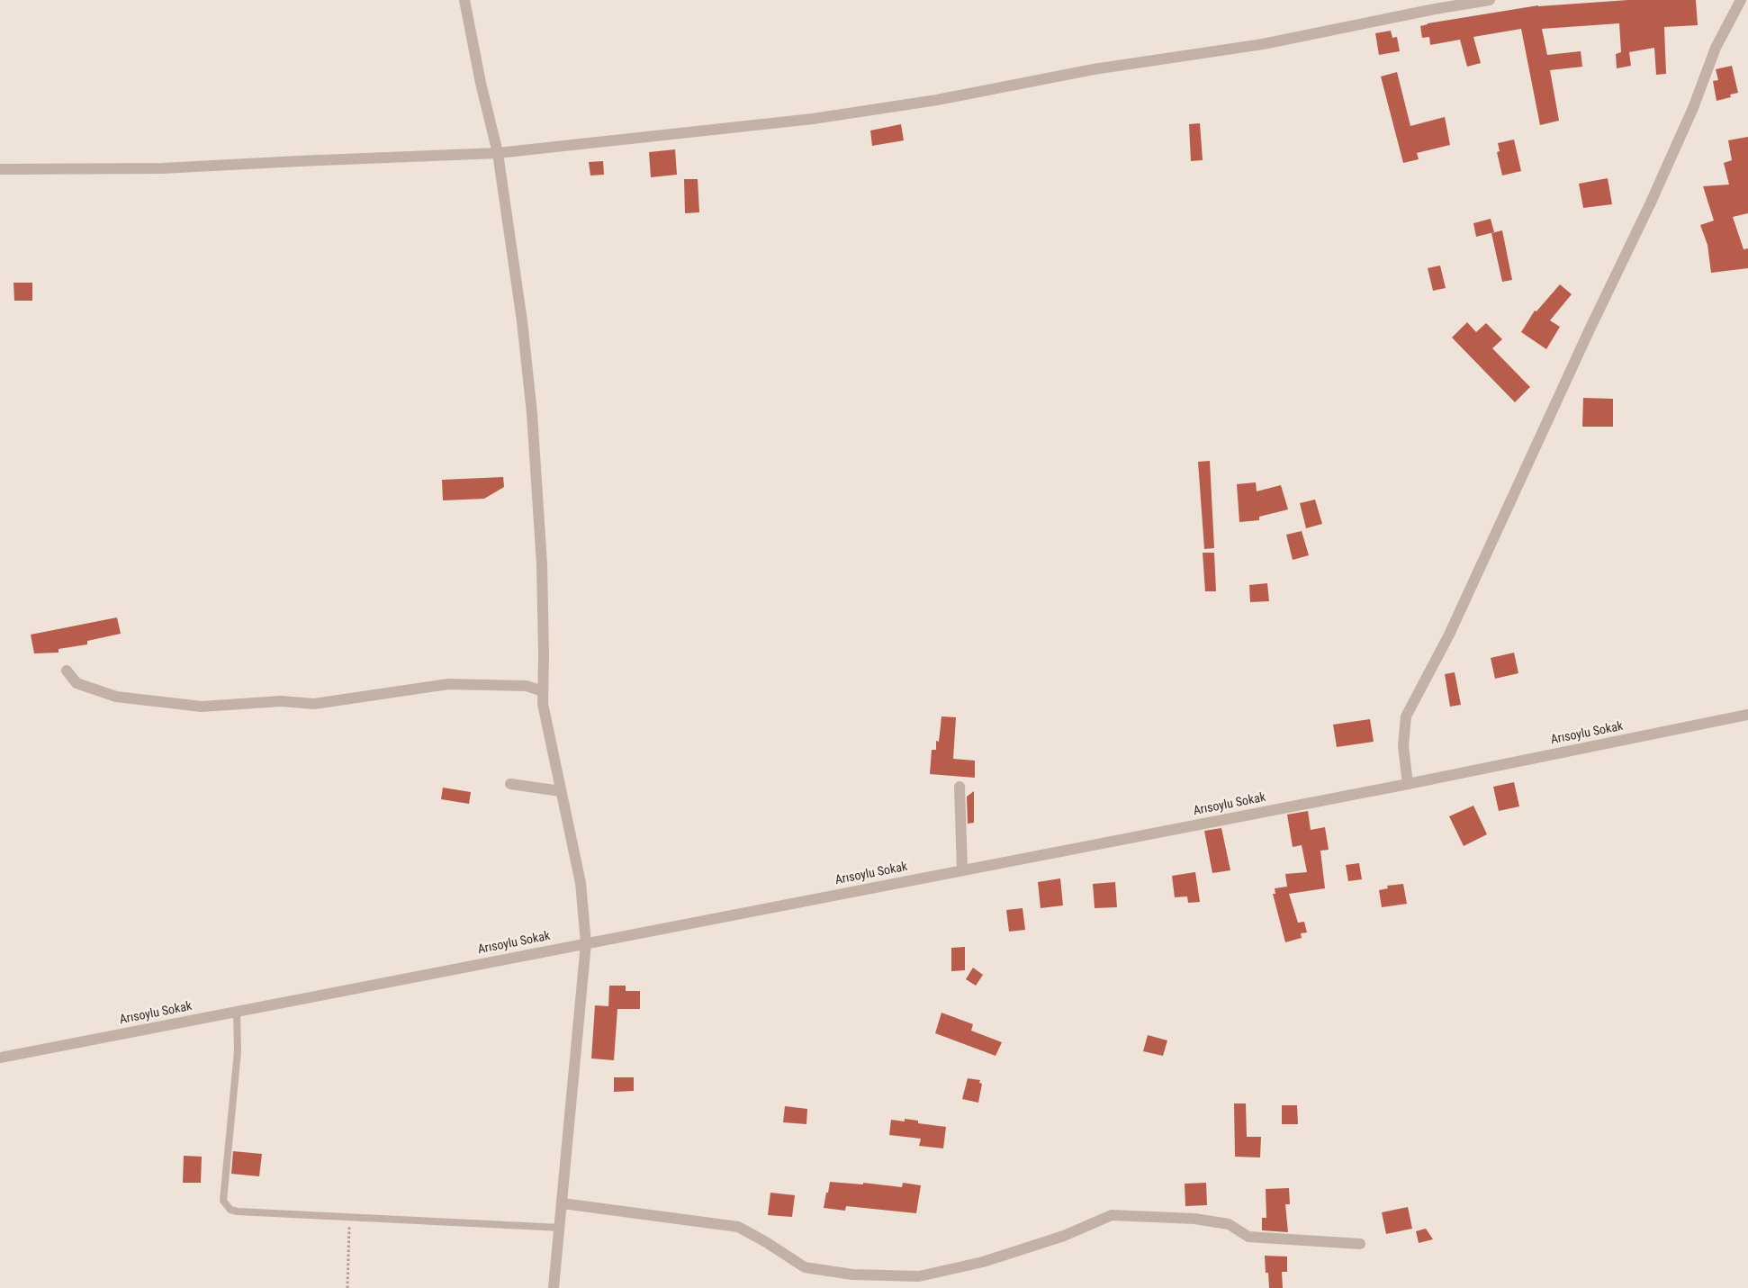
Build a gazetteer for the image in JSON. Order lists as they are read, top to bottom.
{
  "streets": {
    "street": ["Arısoylu Sokak"]
  }
}
